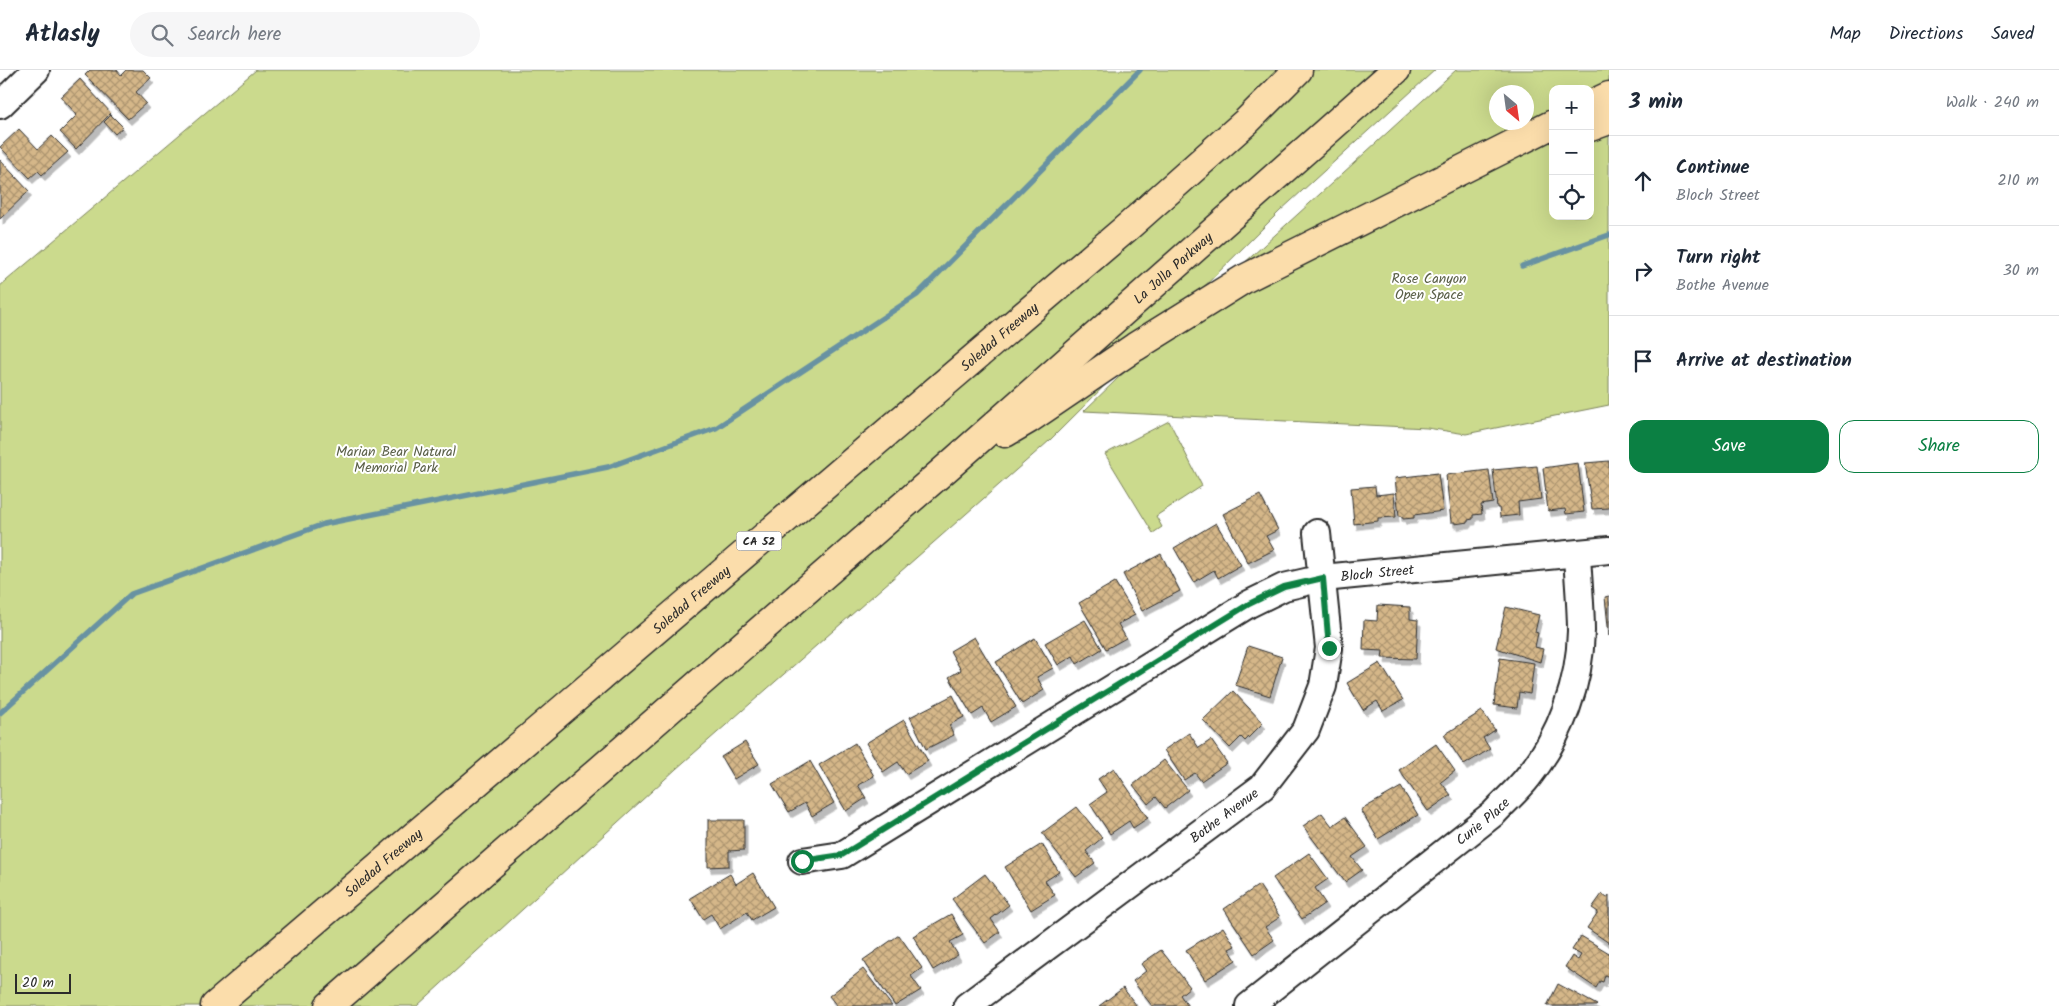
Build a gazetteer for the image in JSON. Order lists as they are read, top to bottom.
{
  "streets": {
    "highway": ["La Jolla Parkway", "Soledad Freeway", "CA 52"],
    "street": ["Bloch Street", "Bothe Avenue", "Curie Place"]
  },
  "crossings": [
    ["Bloch Street", "Bothe Avenue"],
    ["Bloch Street", "Curie Place"]
  ],
  "parks": ["Rose Canyon Open Space", "Marian Bear Natural Memorial Park"],
  "scale_bar": "20 m",
  "north": "bottom right",
  "page": {
    "header": "Atlasly",
    "search": "Search here",
    "nav": ["Map", "Directions", "Saved"],
    "heading": ["3 min", "Walk · 240 m"],
    "map_buttons": ["+", "−"],
    "list": [
      ["Continue", "Bloch Street", "210 m"],
      ["Turn right", "Bothe Avenue", "30 m"],
      "Arrive at destination"
    ],
    "buttons": ["Save", "Share"],
    "scale": "20 m"
  }
}
